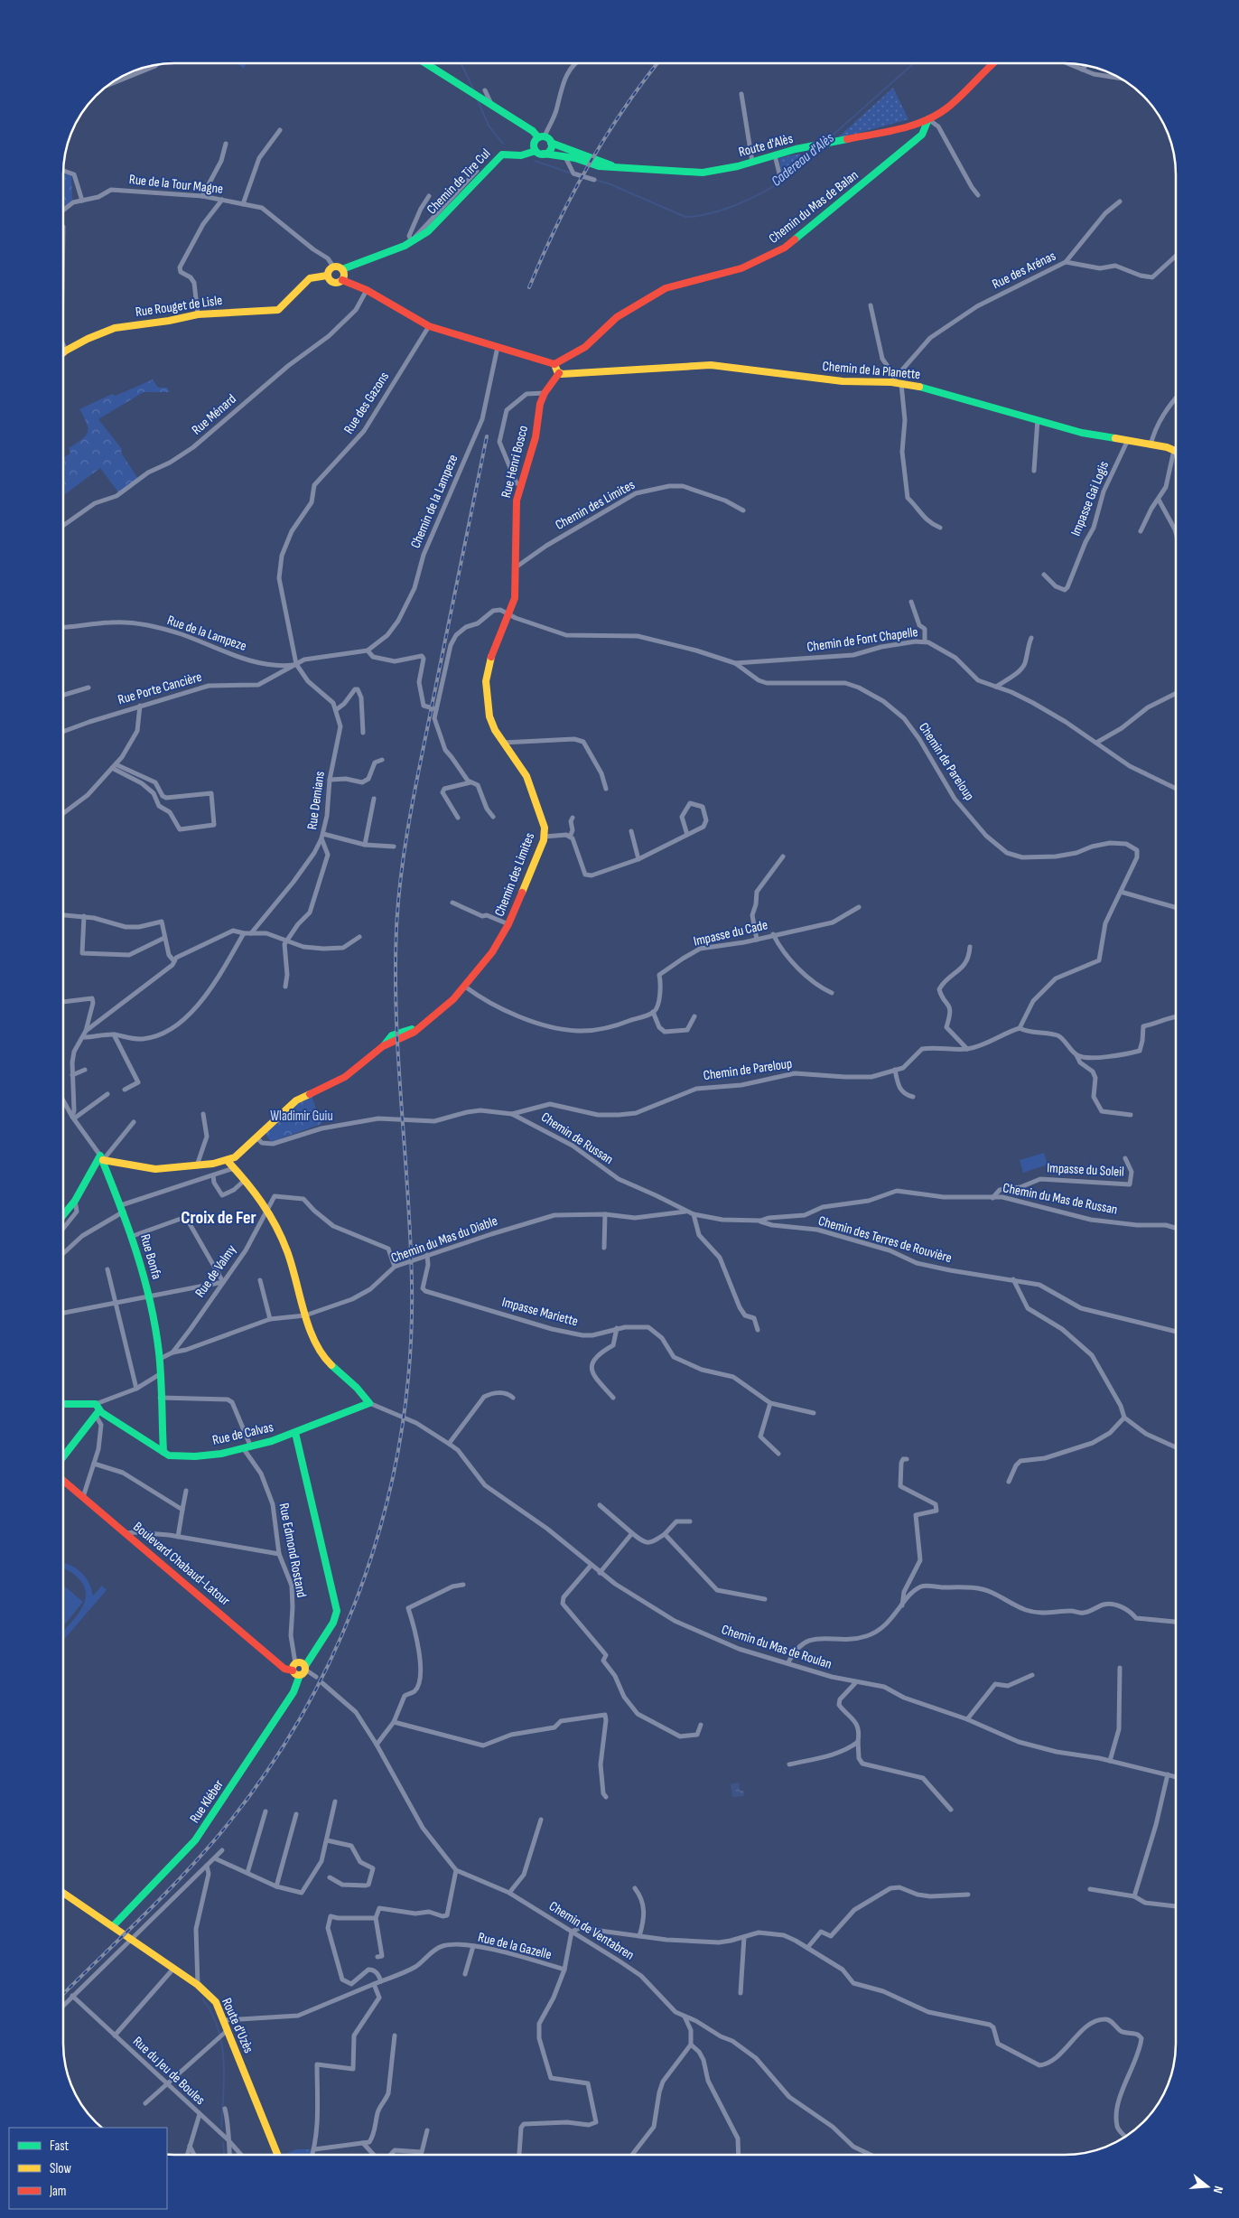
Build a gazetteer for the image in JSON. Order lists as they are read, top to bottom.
{
  "streets": {
    "street": [
      "Route d'Alès",
      "Chemin de Tire Cul",
      "Rue de la Tour Magne",
      "Chemin du Mas de Balan",
      "Rue des Arénas",
      "Rue Rouget de Lisle",
      "Chemin de la Planette",
      "Rue des Gazons",
      "Rue Ménard",
      "Rue Henri Bosco",
      "Impasse Gai Logis",
      "Chemin de la Lampeze",
      "Chemin des Limites",
      "Rue de la Lampeze",
      "Chemin de Font Chapelle",
      "Rue Porte Cancière",
      "Chemin de Pareloup",
      "Rue Demians",
      "Impasse du Cade",
      "Chemin de Russan",
      "Impasse du Soleil",
      "Chemin du Mas de Russan",
      "Chemin du Mas du Diable",
      "Chemin des Terres de Rouvière",
      "Rue Bonfa",
      "Rue de Valmy",
      "Impasse Mariette",
      "Rue de Calvas",
      "Rue Edmond Rostand",
      "Boulevard Chabaud-Latour",
      "Chemin du Mas de Roulan",
      "Rue Kléber",
      "Chemin de Ventabren",
      "Rue de la Gazelle",
      "Route d'Uzès",
      "Rue du Jeu de Boules"
    ]
  },
  "crossings": [
    ["Route d'Alès", "Chemin de Tire Cul"],
    ["Route d'Alès", "Chemin du Mas de Balan"],
    ["Chemin de Tire Cul", "Rue de la Tour Magne"],
    ["Chemin de Tire Cul", "Rue Rouget de Lisle"],
    ["Rue de la Tour Magne", "Rue Rouget de Lisle"],
    ["Rue des Arénas", "Chemin de la Planette"],
    ["Chemin de la Planette", "Rue Henri Bosco"],
    ["Chemin de la Planette", "Impasse Gai Logis"],
    ["Rue des Gazons", "Rue de la Lampeze"],
    ["Rue des Gazons", "Rue Porte Cancière"],
    ["Rue Henri Bosco", "Chemin des Limites"],
    ["Rue Henri Bosco", "Chemin de Font Chapelle"],
    ["Chemin des Limites", "Chemin de Font Chapelle"],
    ["Chemin des Limites", "Chemin de Russan"],
    ["Rue de la Lampeze", "Rue Porte Cancière"],
    ["Chemin de Font Chapelle", "Chemin de Pareloup"],
    ["Chemin de Pareloup", "Chemin de Russan"],
    ["Chemin de Russan", "Chemin du Mas de Russan"],
    ["Chemin de Russan", "Chemin du Mas du Diable"],
    ["Impasse du Soleil", "Chemin du Mas de Russan"],
    ["Chemin du Mas de Russan", "Chemin des Terres de Rouvière"],
    ["Chemin du Mas du Diable", "Rue de Valmy"],
    ["Chemin du Mas du Diable", "Impasse Mariette"],
    ["Rue Bonfa", "Rue de Valmy"],
    ["Rue Bonfa", "Rue de Calvas"],
    ["Rue de Calvas", "Rue Edmond Rostand"],
    ["Rue de Calvas", "Chemin du Mas de Roulan"],
    ["Rue de Calvas", "Rue Kléber"],
    ["Rue Kléber", "Route d'Uzès"],
    ["Rue de la Gazelle", "Route d'Uzès"]
  ],
  "districts": ["Croix de Fer"],
  "water": ["Cadereau d'Alès"],
  "parks": ["Wladimir Guiu"],
  "legend": ["Fast", "Slow", "Jam"],
  "north": "right"
}
